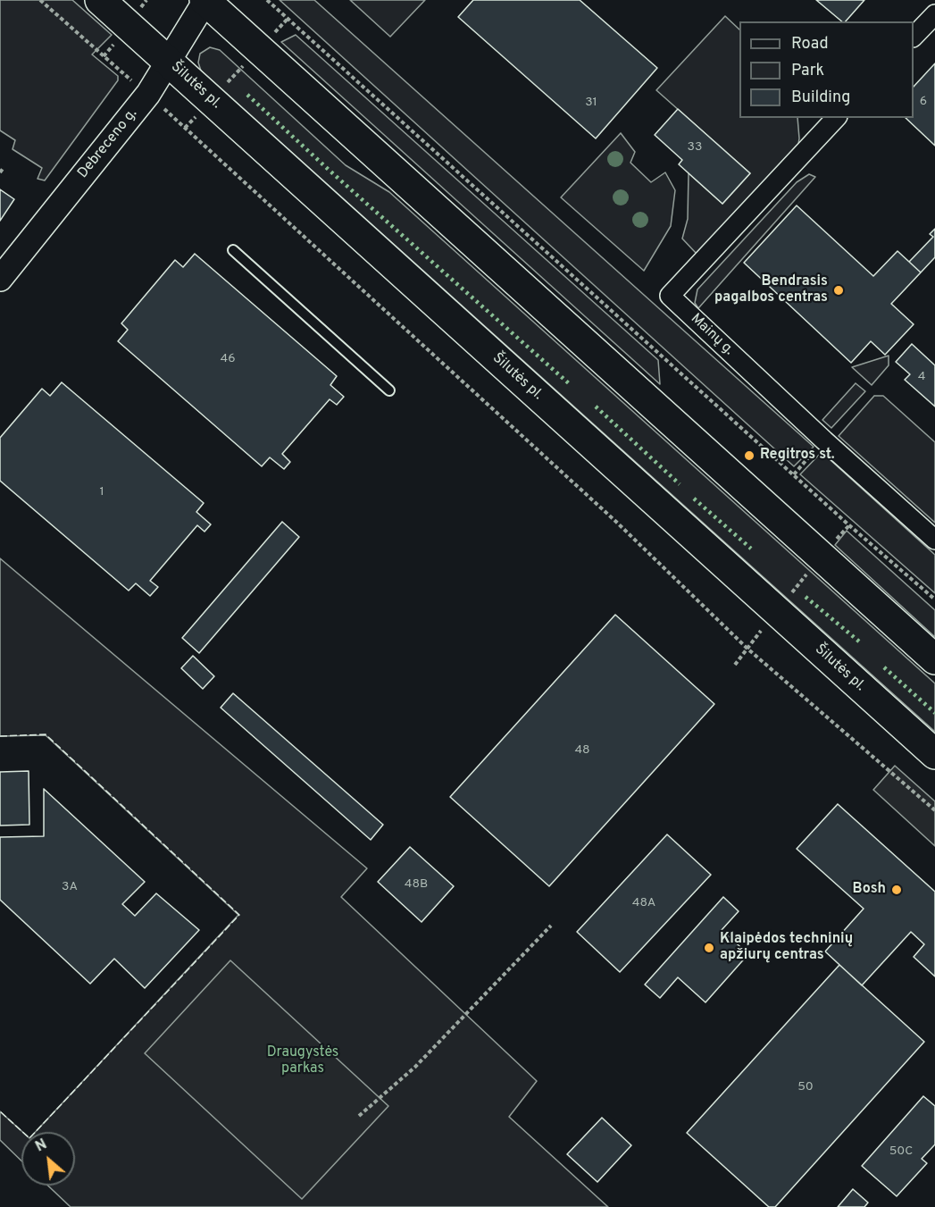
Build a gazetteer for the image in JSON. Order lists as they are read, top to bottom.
{
  "streets": {
    "main road": ["Šilutės pl."],
    "street": ["Debreceno g.", "Mainų g."]
  },
  "crossings": [
    ["Šilutės pl.", "Debreceno g."]
  ],
  "parks": ["Draugystės parkas"],
  "places": [
    "Bendrasis pagalbos centras",
    "Regitros st.",
    "Bosh",
    "Klaipėdos techninių apžiurų centras"
  ],
  "house_numbers": [
    "6",
    "31",
    "33",
    "46",
    "4",
    "1",
    "48",
    "48B",
    "3A",
    "48A",
    "50",
    "50C"
  ],
  "legend": ["Road", "Park", "Building"],
  "north": "top left"
}
